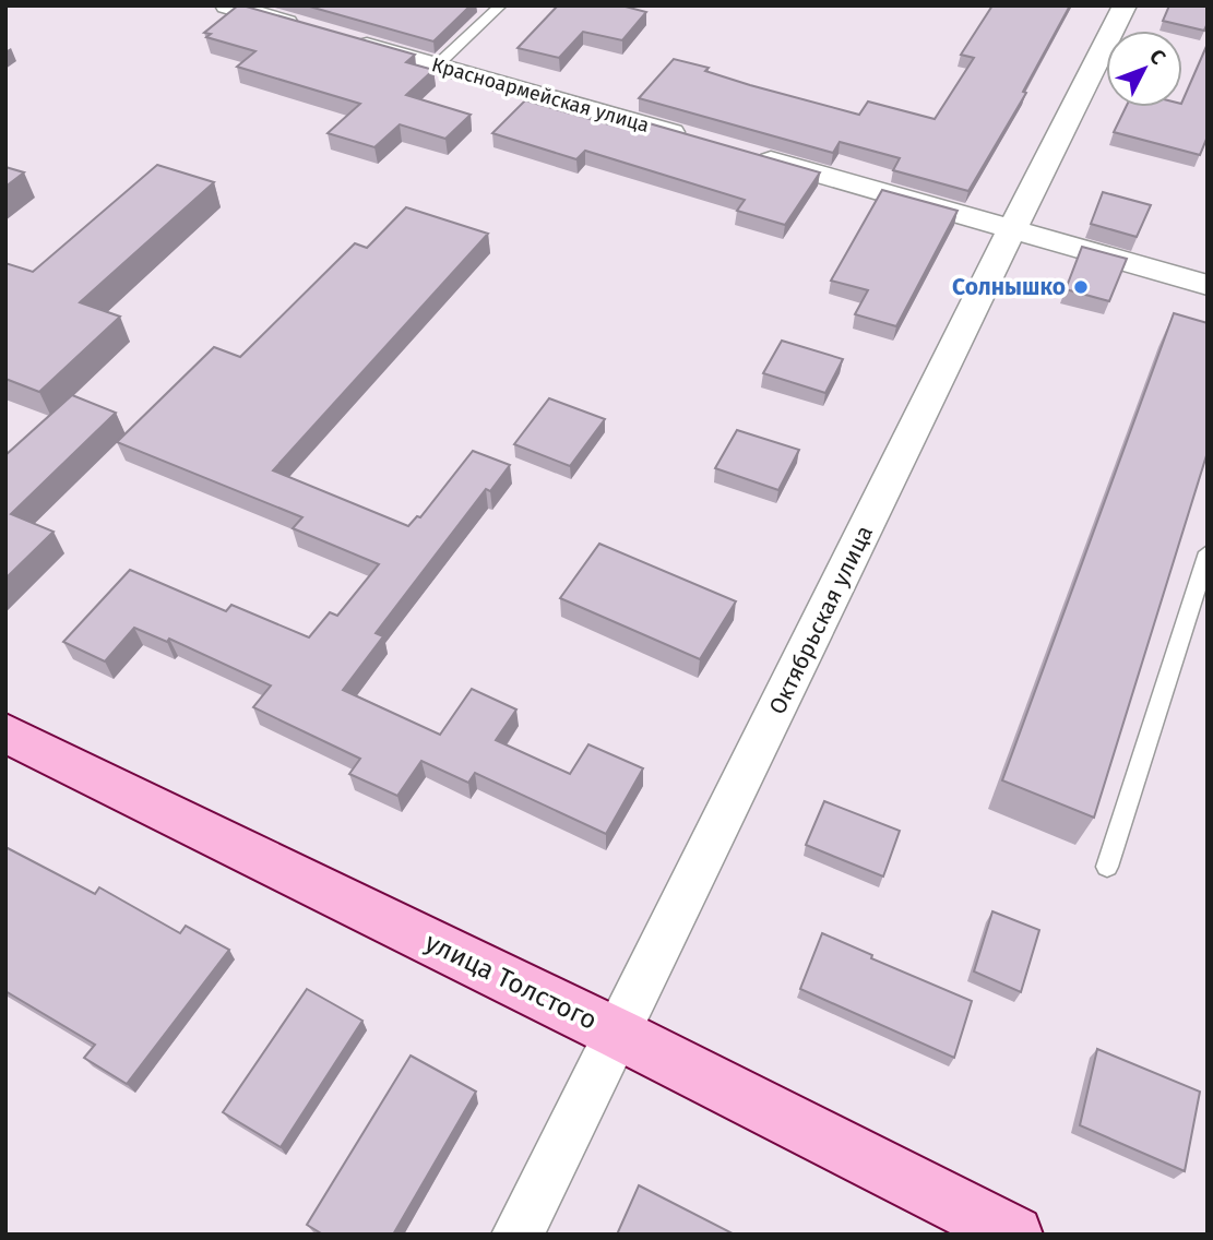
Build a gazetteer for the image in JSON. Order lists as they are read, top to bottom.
{
  "streets": {
    "street": ["Красноармейская улица", "Октябрьская улица", "улица Толстого"]
  },
  "crossings": [
    ["Октябрьская улица", "улица Толстого"]
  ],
  "places": ["Солнышко"],
  "north": "top right"
}
